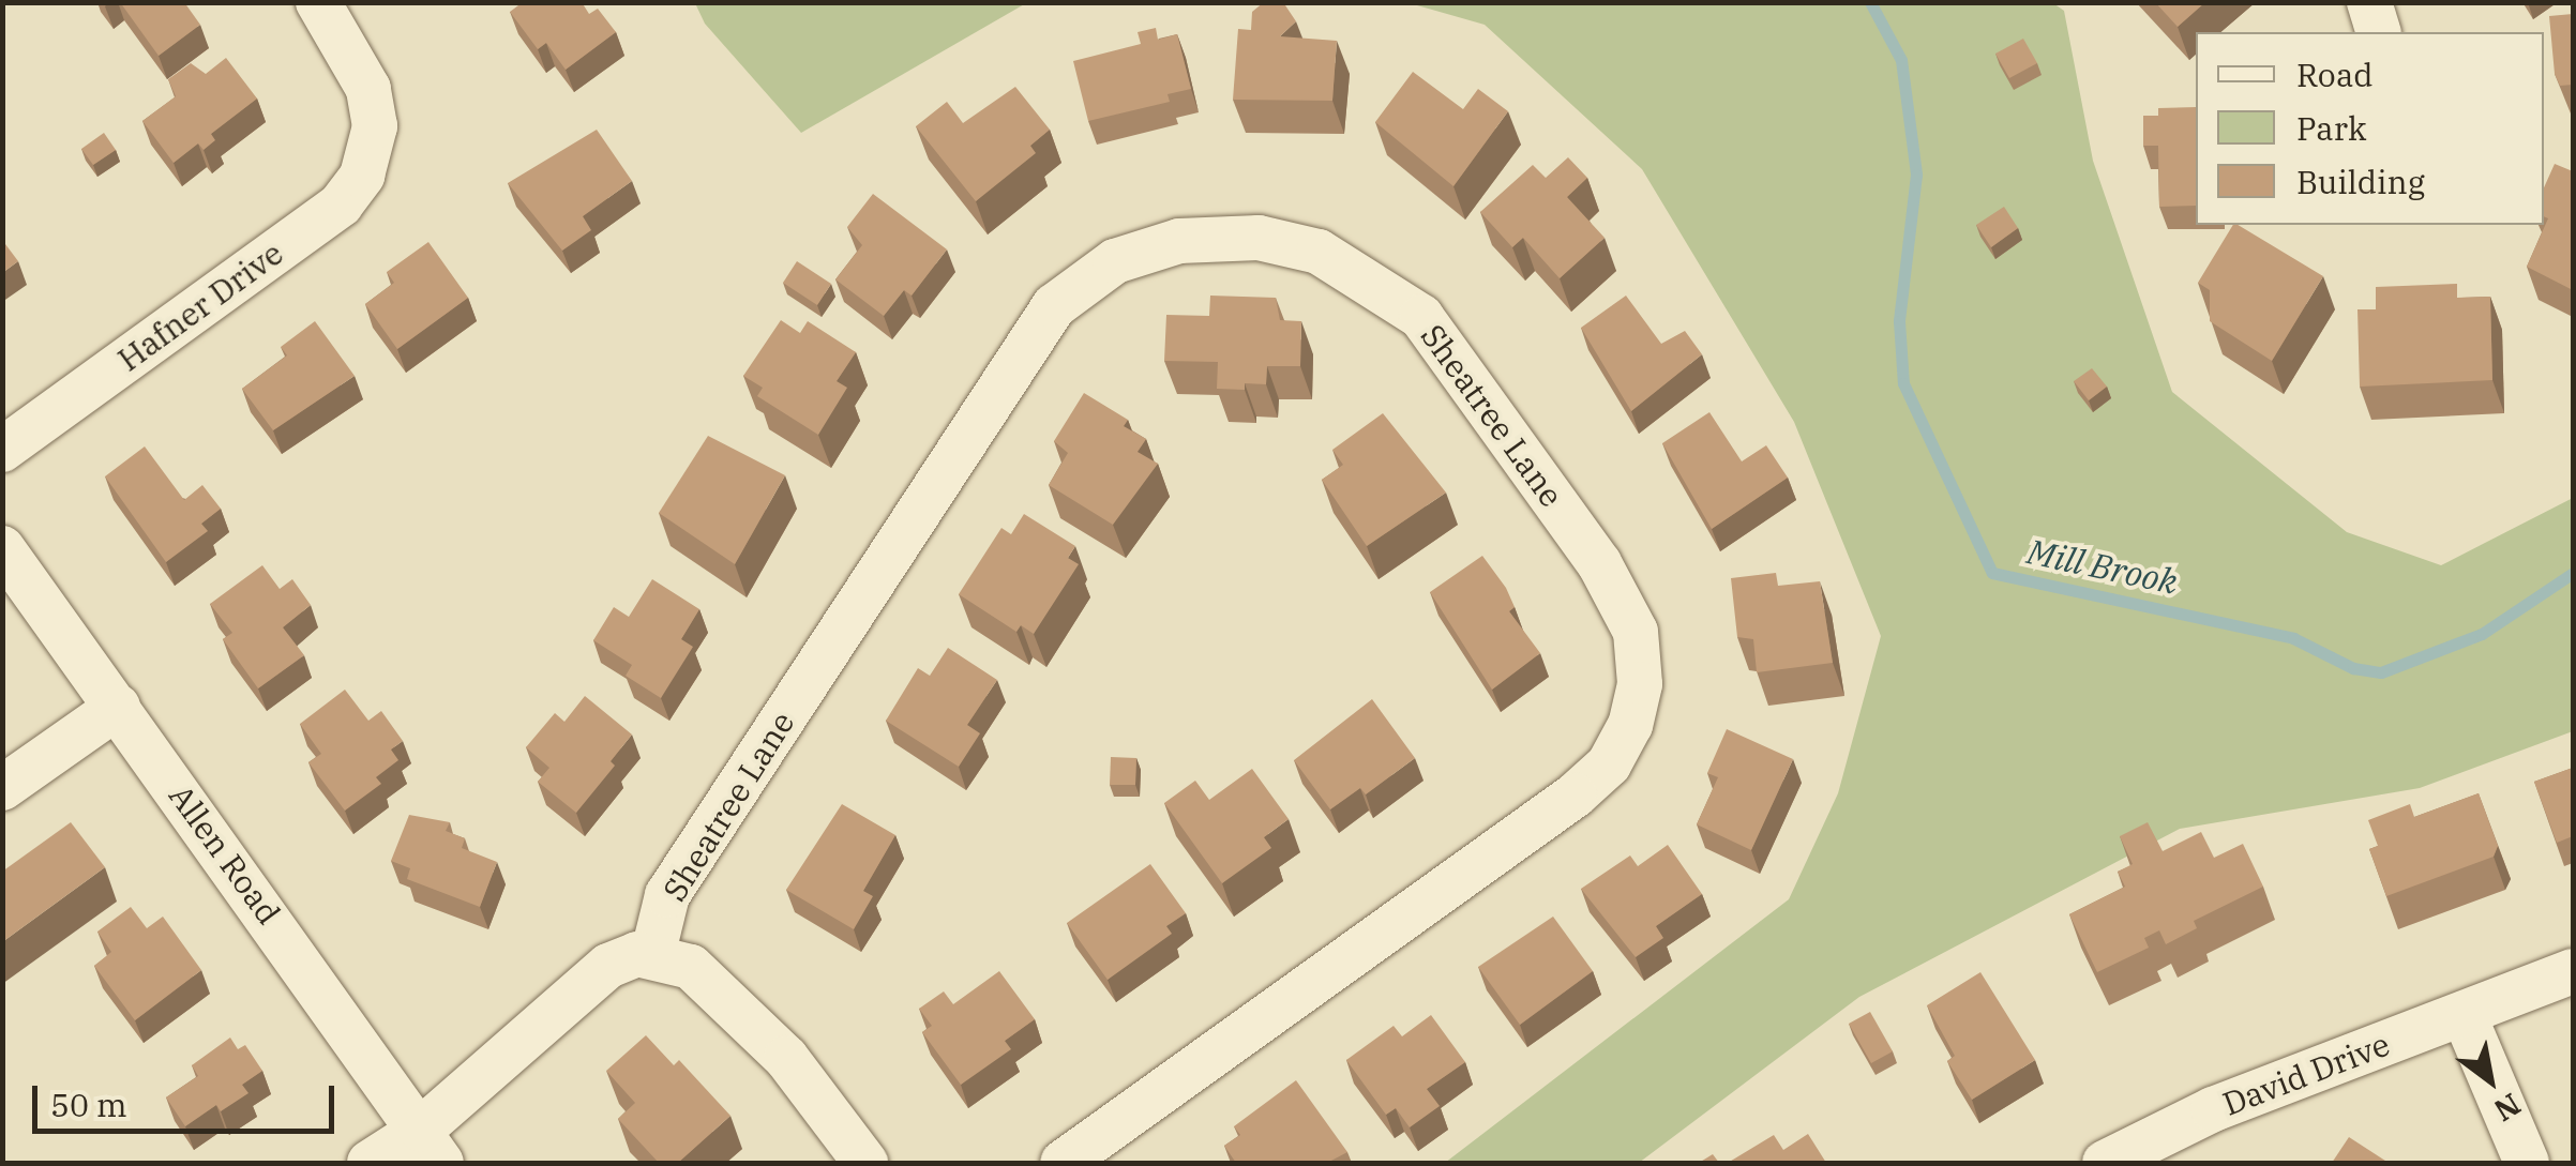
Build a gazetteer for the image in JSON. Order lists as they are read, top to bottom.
{
  "streets": {
    "street": [
      "Hafner Drive",
      "Sheatree Lane",
      "Allen Road",
      "David Drive"
    ]
  },
  "water": ["Mill Brook"],
  "legend": ["Road", "Park", "Building"],
  "scale_bar": "50 m",
  "north": "bottom right"
}
